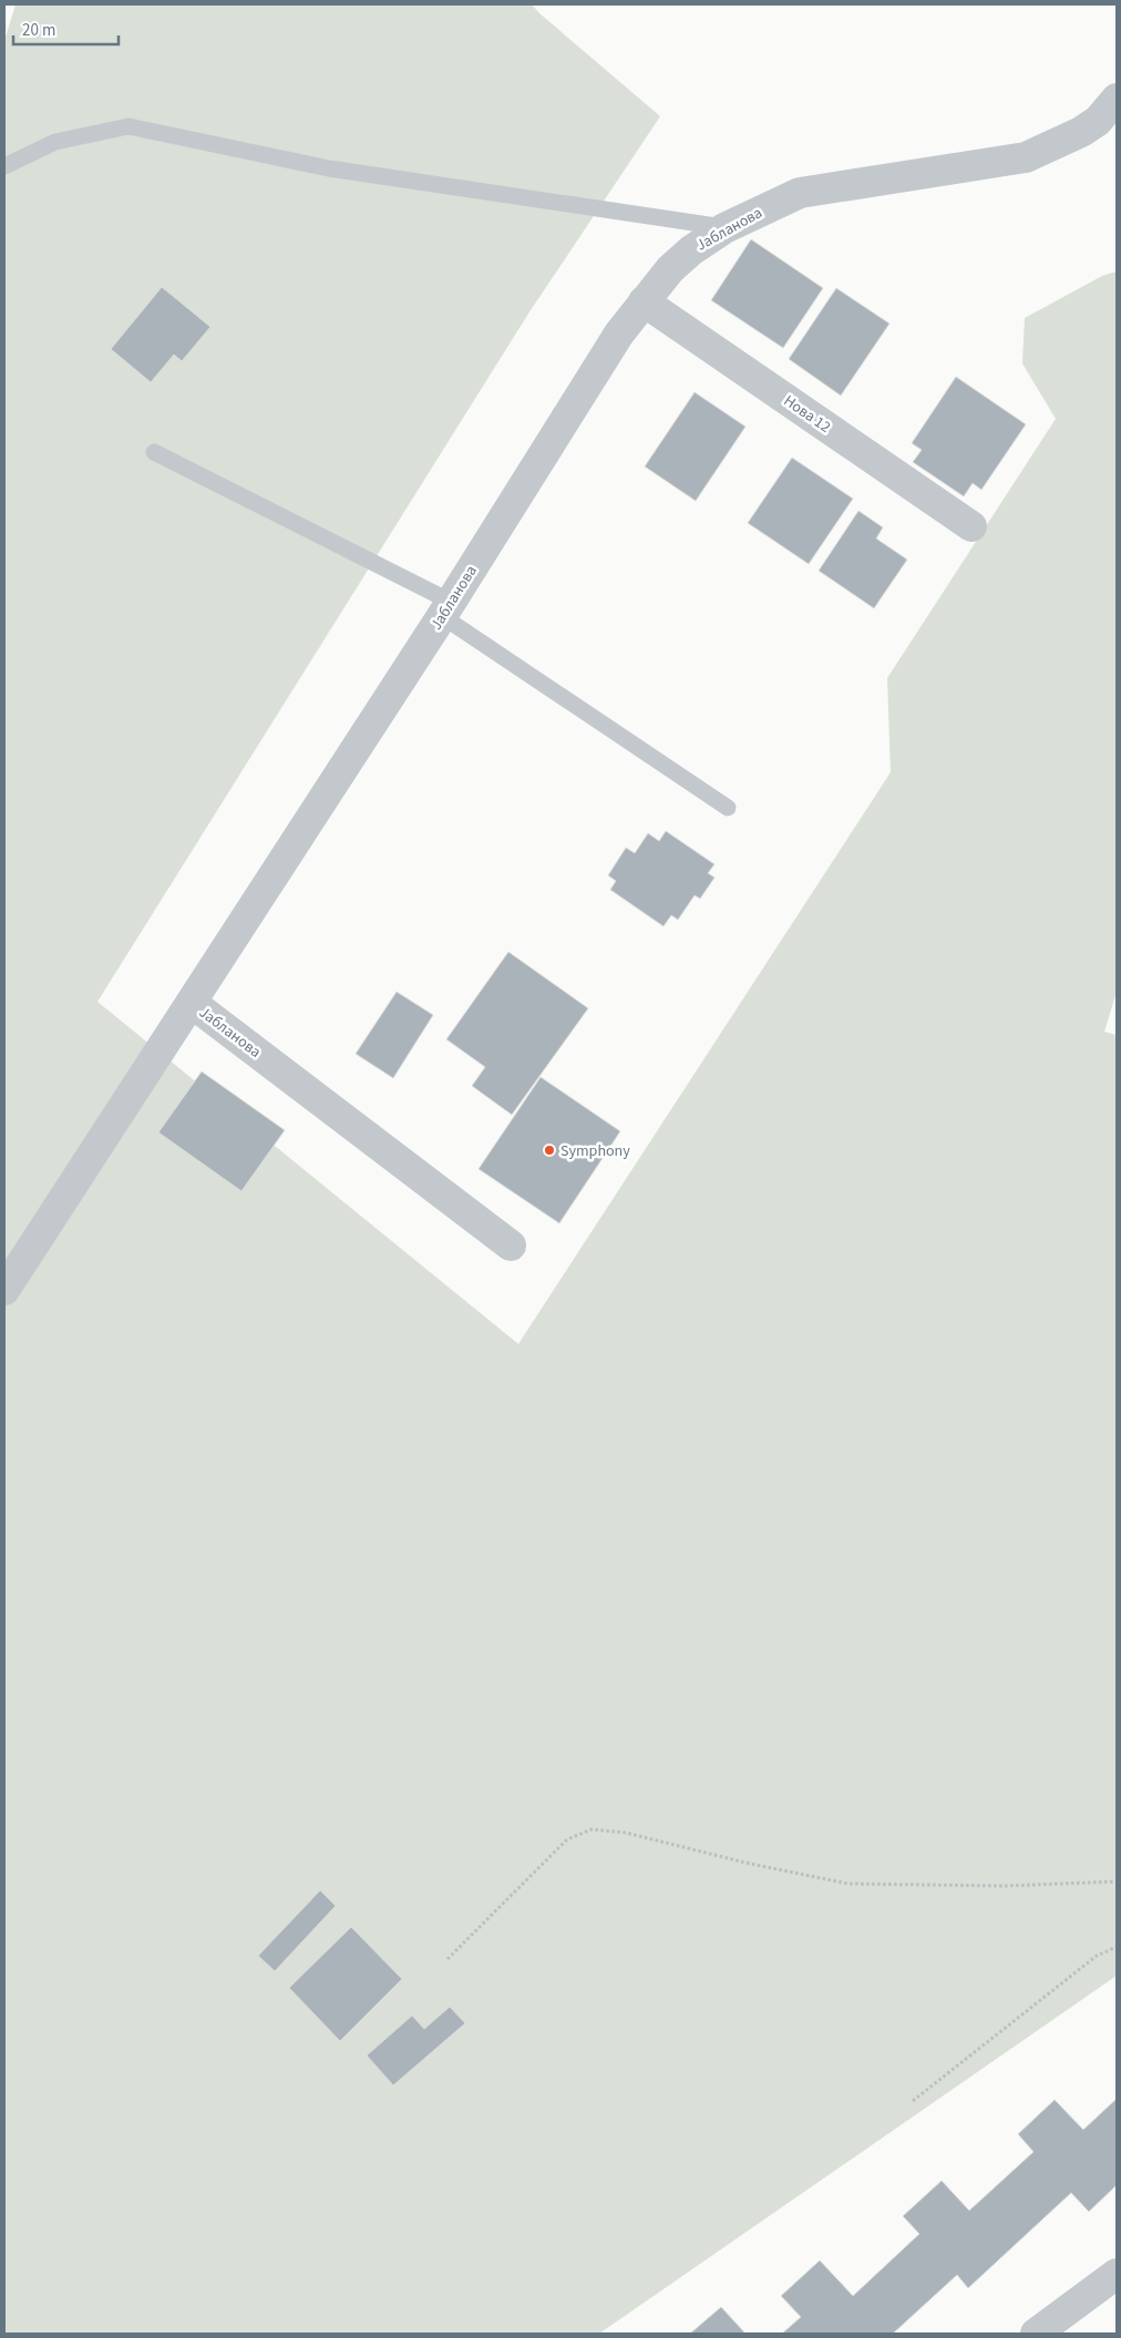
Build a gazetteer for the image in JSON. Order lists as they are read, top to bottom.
{
  "streets": {
    "street": ["Јабланова", "Нова 12"]
  },
  "crossings": [
    ["Јабланова", "Нова 12"]
  ],
  "places": ["Symphony"],
  "scale_bar": "20 m"
}
